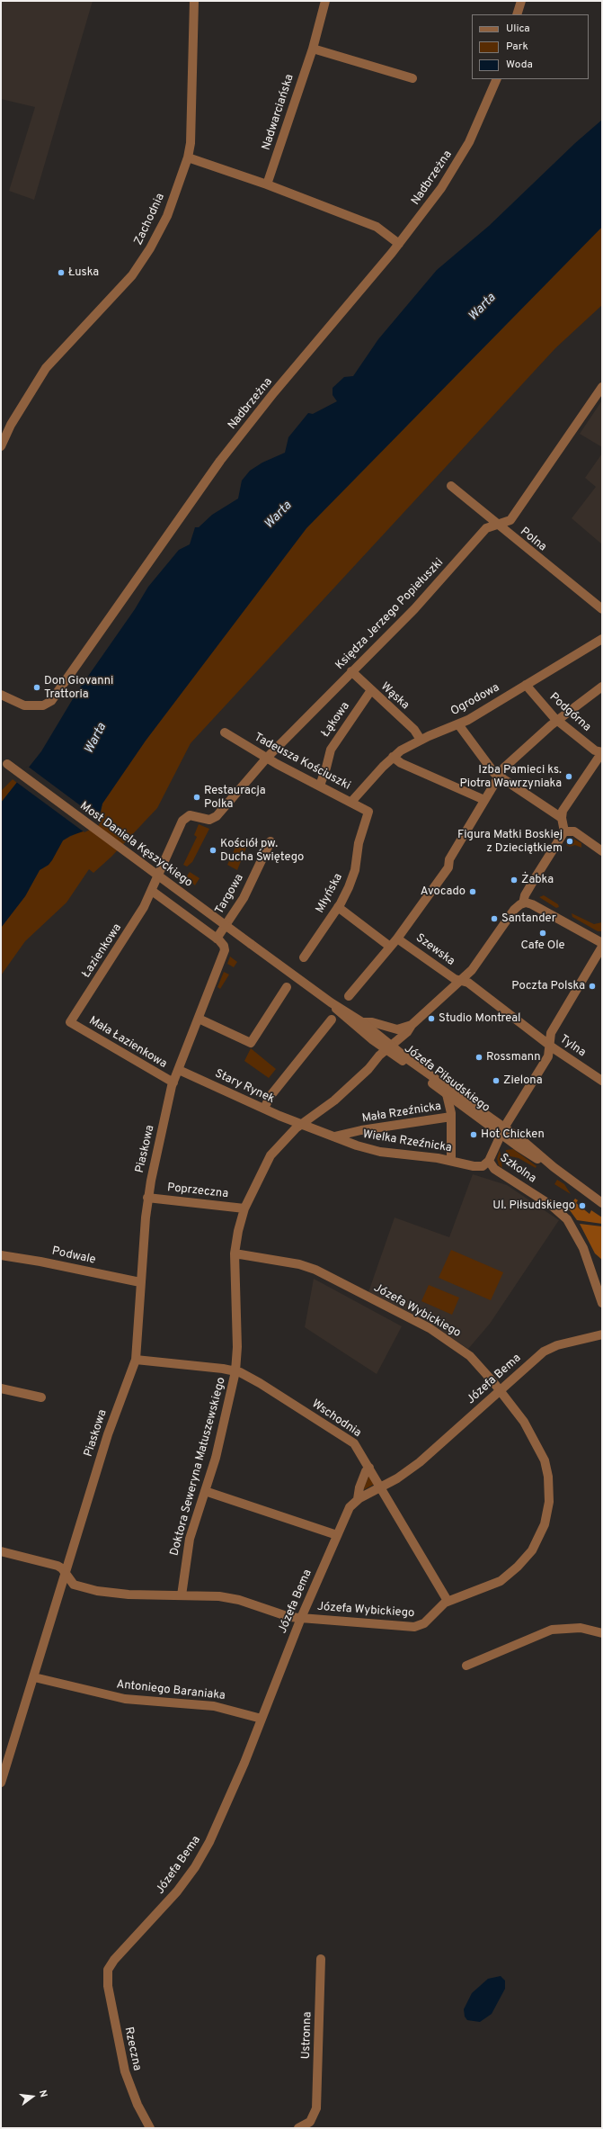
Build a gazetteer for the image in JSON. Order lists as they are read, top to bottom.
{
  "streets": {
    "street": [
      "Nadwarciańska",
      "Nadbrzeżna",
      "Zachodnia",
      "Polna",
      "Księdza Jerzego Popiełuszki",
      "Wąska",
      "Ogrodowa",
      "Podgórna",
      "Łąkowa",
      "Tadeusza Kościuszki",
      "Most Daniela Kęszyckiego",
      "Młyńska",
      "Targowa",
      "Szewska",
      "Łazienkowa",
      "Mała Łazienkowa",
      "Tylna",
      "Józefa Piłsudskiego",
      "Stary Rynek",
      "Mała Rzeźnicka",
      "Wielka Rzeźnicka",
      "Piaskowa",
      "Szkolna",
      "Poprzeczna",
      "Podwale",
      "Józefa Wybickiego",
      "Józefa Bema",
      "Wschodnia",
      "Doktora Seweryna Matuszewskiego",
      "Antoniego Baraniaka",
      "Ustronna",
      "Rzeczna"
    ]
  },
  "crossings": [
    ["Polna", "Księdza Jerzego Popiełuszki"],
    ["Księdza Jerzego Popiełuszki", "Wąska"],
    ["Księdza Jerzego Popiełuszki", "Tadeusza Kościuszki"],
    ["Księdza Jerzego Popiełuszki", "Łazienkowa"],
    ["Wąska", "Ogrodowa"],
    ["Wąska", "Łąkowa"],
    ["Ogrodowa", "Podgórna"],
    ["Ogrodowa", "Tadeusza Kościuszki"],
    ["Łąkowa", "Tadeusza Kościuszki"],
    ["Tadeusza Kościuszki", "Młyńska"],
    ["Most Daniela Kęszyckiego", "Józefa Piłsudskiego"],
    ["Szewska", "Tylna"],
    ["Szewska", "Szkolna"],
    ["Szewska", "Doktora Seweryna Matuszewskiego"],
    ["Łazienkowa", "Mała Łazienkowa"],
    ["Mała Łazienkowa", "Piaskowa"],
    ["Tylna", "Szkolna"],
    ["Józefa Piłsudskiego", "Szkolna"],
    ["Józefa Piłsudskiego", "Doktora Seweryna Matuszewskiego"],
    ["Stary Rynek", "Wielka Rzeźnicka"],
    ["Stary Rynek", "Doktora Seweryna Matuszewskiego"],
    ["Mała Rzeźnicka", "Wielka Rzeźnicka"],
    ["Wielka Rzeźnicka", "Szkolna"],
    ["Wielka Rzeźnicka", "Doktora Seweryna Matuszewskiego"],
    ["Piaskowa", "Poprzeczna"],
    ["Piaskowa", "Podwale"],
    ["Piaskowa", "Józefa Wybickiego"],
    ["Piaskowa", "Wschodnia"],
    ["Piaskowa", "Antoniego Baraniaka"],
    ["Poprzeczna", "Doktora Seweryna Matuszewskiego"],
    ["Józefa Wybickiego", "Józefa Bema"],
    ["Józefa Wybickiego", "Wschodnia"],
    ["Józefa Wybickiego", "Doktora Seweryna Matuszewskiego"],
    ["Józefa Bema", "Wschodnia"],
    ["Józefa Bema", "Antoniego Baraniaka"],
    ["Józefa Bema", "Rzeczna"],
    ["Wschodnia", "Doktora Seweryna Matuszewskiego"]
  ],
  "water": ["Warta"],
  "places": [
    "Łuska",
    "Don Giovanni Trattoria",
    "Izba Pamieci ks. Piotra Wawrzyniaka",
    "Restauracja Polka",
    "Figura Matki Boskiej z Dzieciątkiem",
    "Kościół pw. Ducha Świętego",
    "Żabka",
    "Avocado",
    "Santander",
    "Cafe Ole",
    "Poczta Polska",
    "Studio Montreal",
    "Rossmann",
    "Zielona",
    "Hot Chicken",
    "Ul. Piłsudskiego"
  ],
  "legend": ["Ulica", "Park", "Woda"],
  "north": "right"
}
